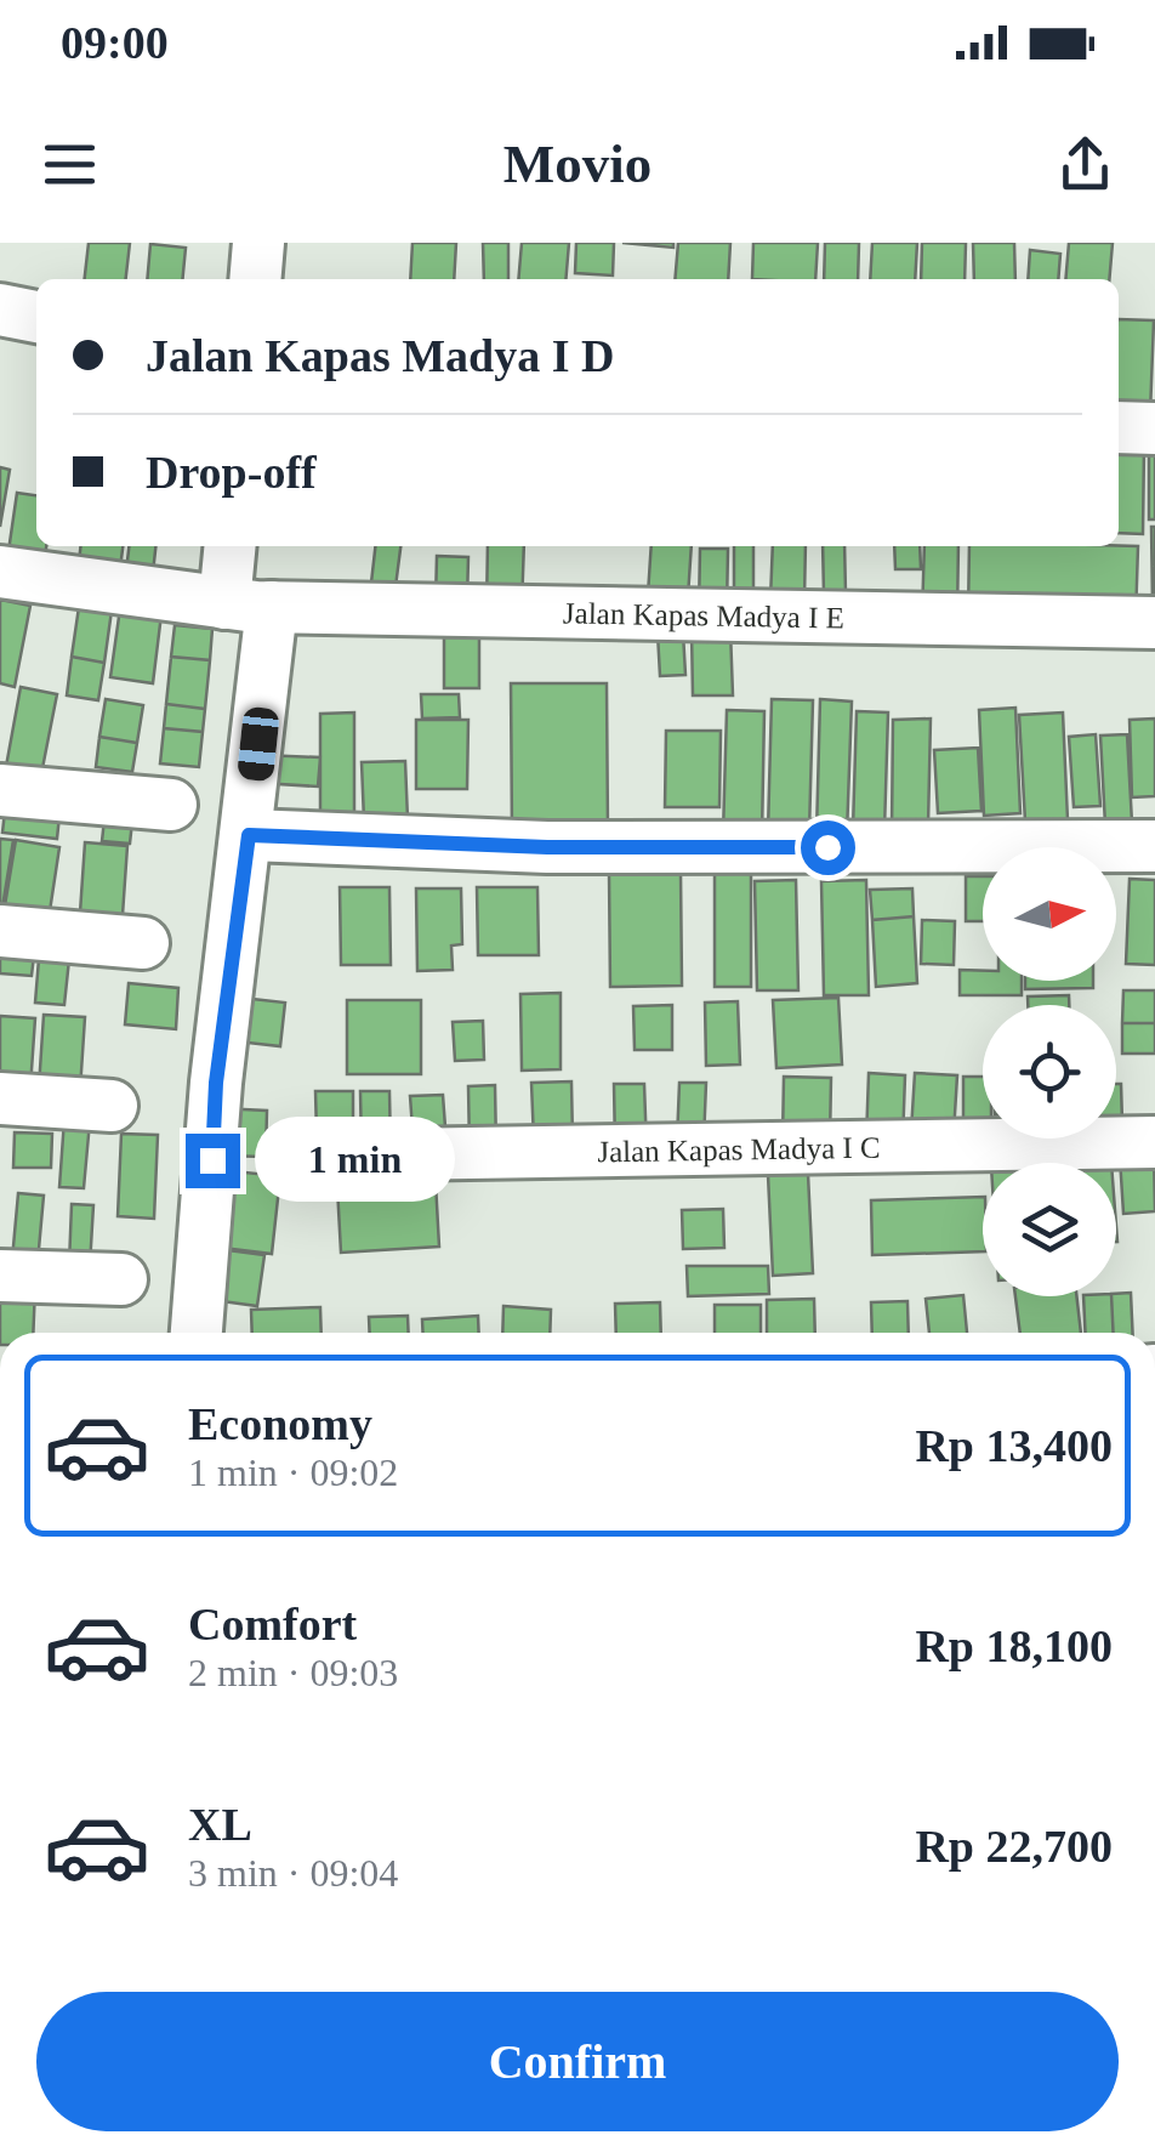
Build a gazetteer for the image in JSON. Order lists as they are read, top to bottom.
{
  "streets": {
    "street": ["Jalan Kapas Madya I E", "Jalan Kapas Madya I C"]
  },
  "north": "right",
  "page": {
    "status": "09:00",
    "header": "Movio",
    "banner": ["Jalan Kapas Madya I D", "Drop-off"],
    "bubble": "1 min",
    "list": [
      {
        "name": "Economy",
        "note": "1 min · 09:02",
        "value": "Rp 13,400"
      },
      {
        "name": "Comfort",
        "note": "2 min · 09:03",
        "value": "Rp 18,100"
      },
      {
        "name": "XL",
        "note": "3 min · 09:04",
        "value": "Rp 22,700"
      }
    ],
    "buttons": "Confirm"
  }
}
